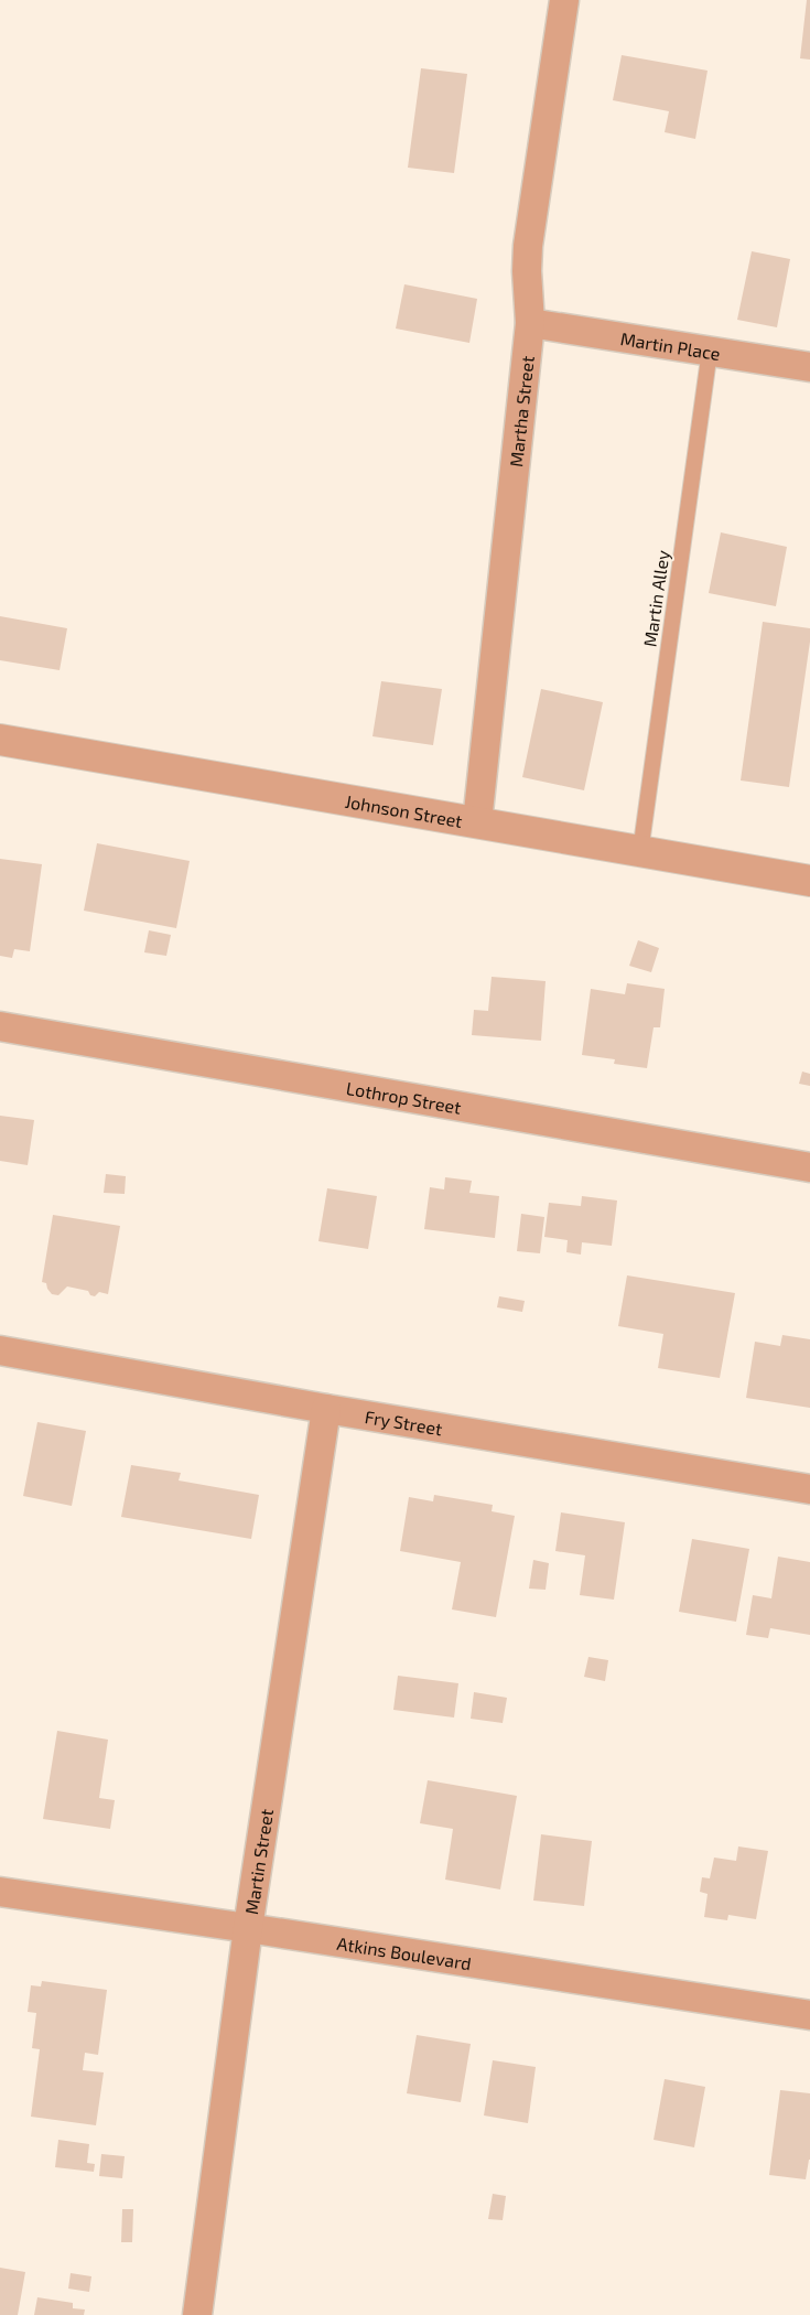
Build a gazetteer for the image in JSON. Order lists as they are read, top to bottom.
{
  "streets": {
    "street": [
      "Martin Place",
      "Martha Street",
      "Johnson Street",
      "Lothrop Street",
      "Fry Street",
      "Martin Street",
      "Atkins Boulevard"
    ],
    "lane": ["Martin Alley"]
  },
  "crossings": [
    ["Martin Place", "Martha Street"],
    ["Martin Place", "Martin Alley"],
    ["Martha Street", "Johnson Street"],
    ["Martin Alley", "Johnson Street"],
    ["Fry Street", "Martin Street"],
    ["Martin Street", "Atkins Boulevard"]
  ]
}
